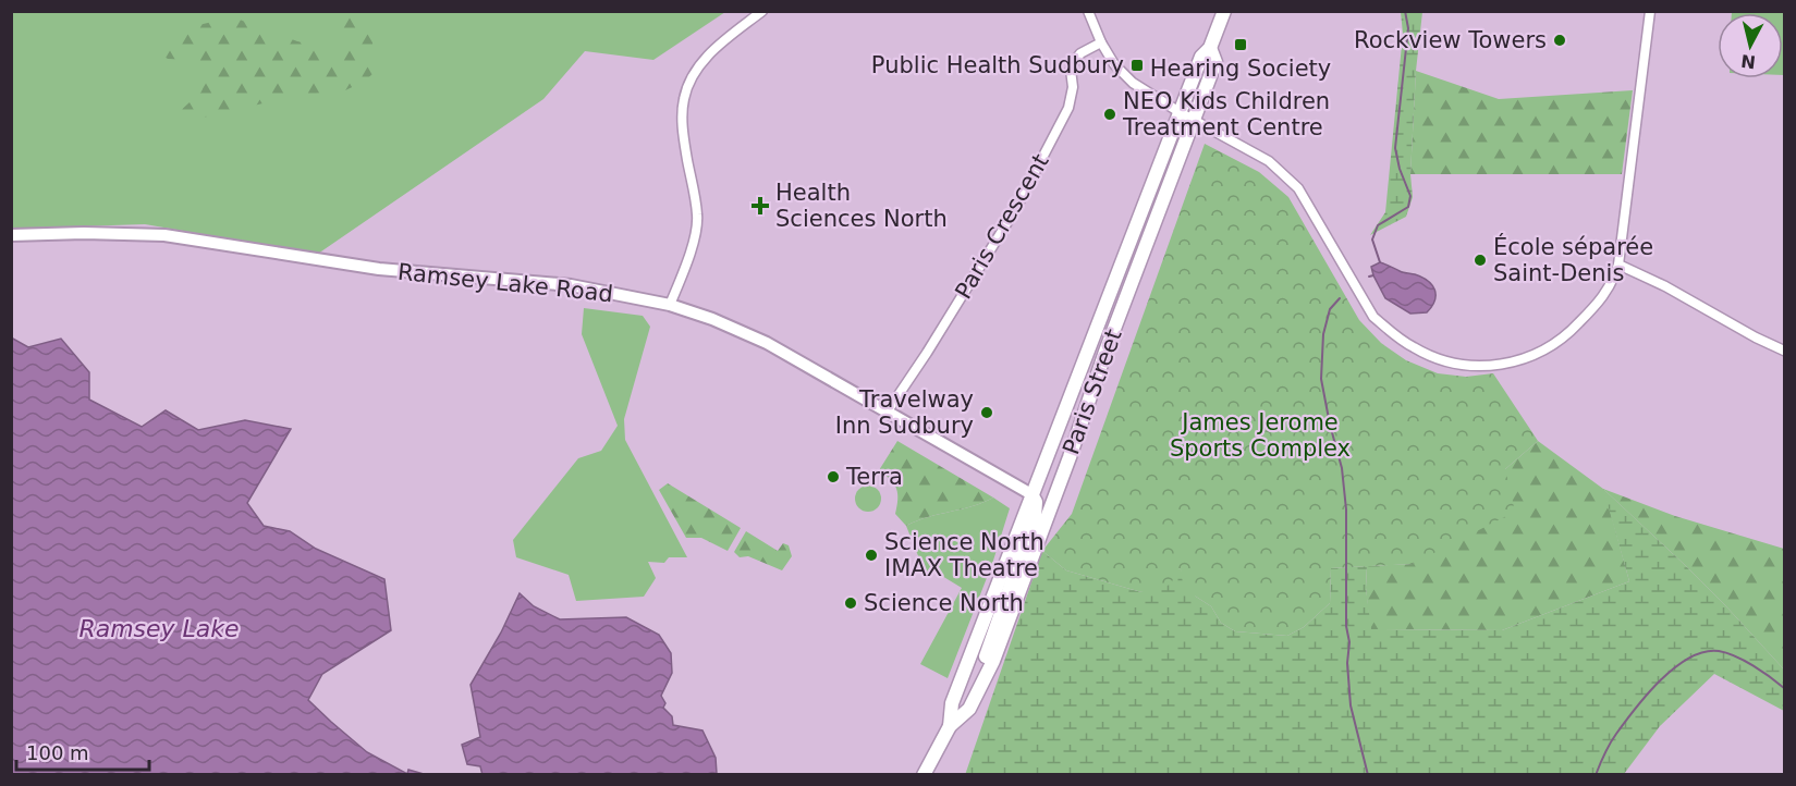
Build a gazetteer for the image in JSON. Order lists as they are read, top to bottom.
{
  "streets": {
    "main road": ["Paris Street"],
    "street": ["Paris Crescent", "Ramsey Lake Road"]
  },
  "crossings": [
    ["Paris Crescent", "Ramsey Lake Road"],
    ["Ramsey Lake Road", "Paris Street"]
  ],
  "water": ["Ramsey Lake"],
  "parks": ["James Jerome Sports Complex"],
  "places": {
    "other": [
      "Rockview Towers",
      "NEO Kids Children Treatment Centre",
      "École séparée Saint-Denis",
      "Travelway Inn Sudbury",
      "Terra",
      "Science North IMAX Theatre",
      "Science North"
    ],
    "transit": ["Hearing Society", "Public Health Sudbury"],
    "health": ["Health Sciences North"]
  },
  "scale_bar": "100 m",
  "north": "bottom"
}
